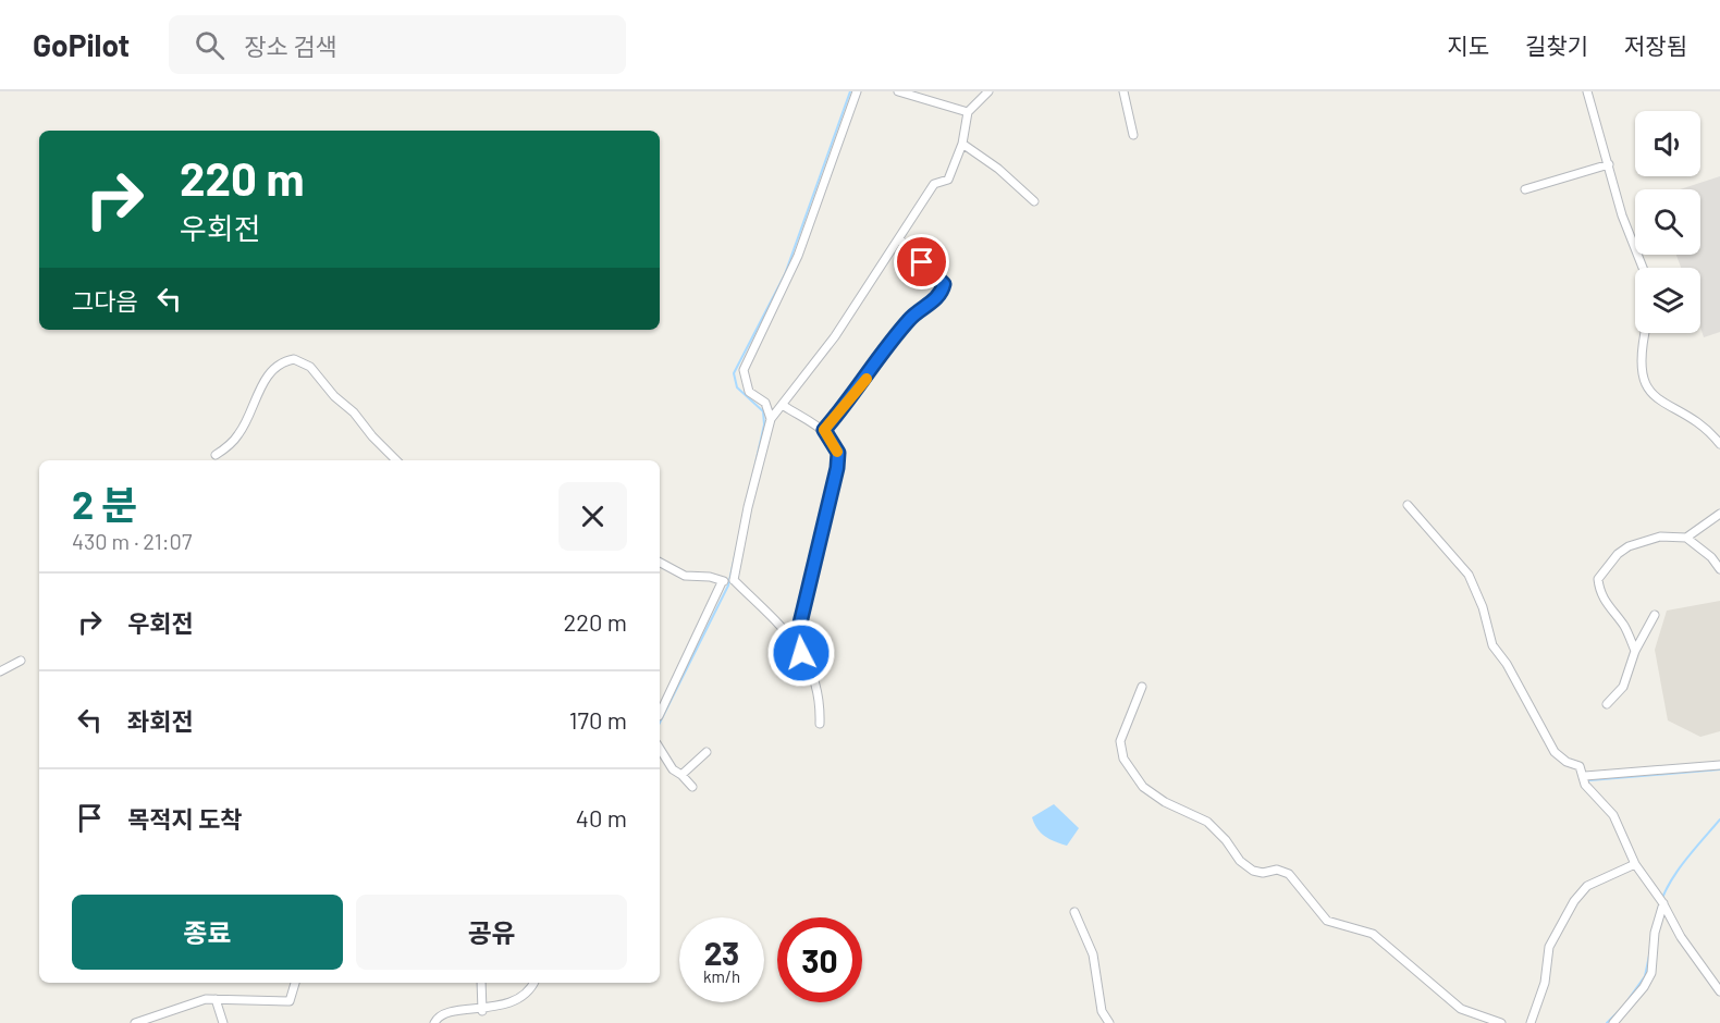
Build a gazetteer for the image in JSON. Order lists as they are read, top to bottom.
{
  "page": {
    "header": "GoPilot",
    "search": "장소 검색",
    "nav": ["지도", "길찾기", "저장됨"],
    "turn": ["220 m", "우회전"],
    "then": "그다음",
    "heading": ["2 분", "430 m · 21:07"],
    "list": [
      {
        "name": "우회전",
        "value": "220 m"
      },
      {
        "name": "좌회전",
        "value": "170 m"
      },
      {
        "name": "목적지 도착",
        "value": "40 m"
      }
    ],
    "buttons": ["종료", "공유"],
    "speed": "23 km/h",
    "limit": "30"
  }
}
